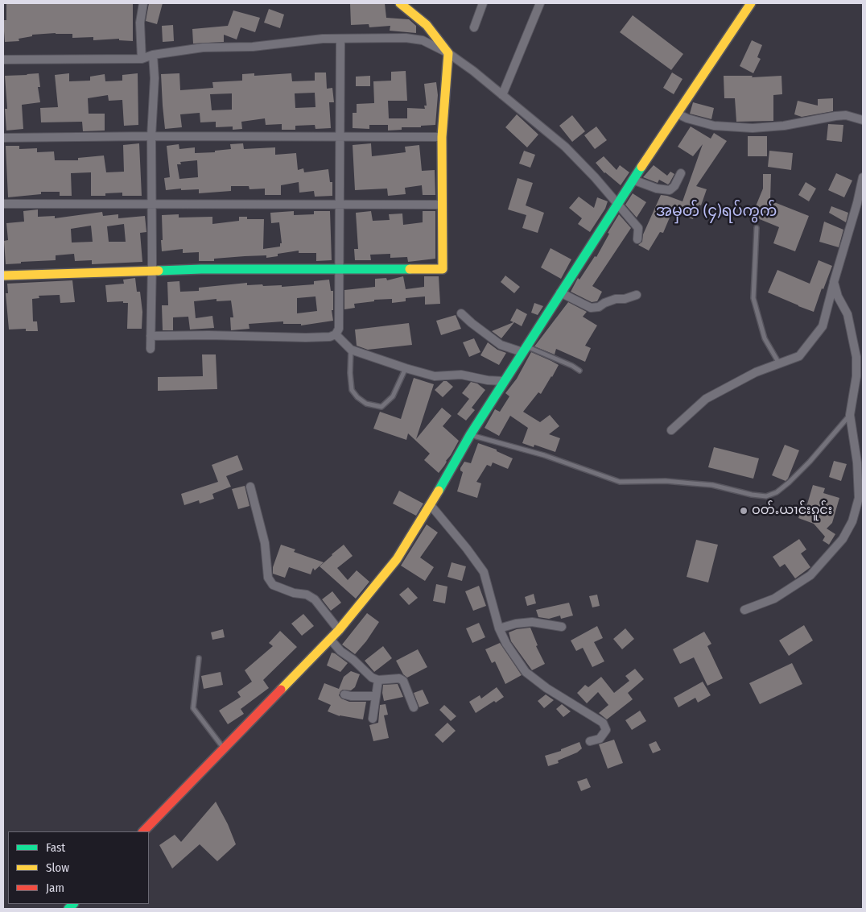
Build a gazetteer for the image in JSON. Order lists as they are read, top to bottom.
{
  "districts": ["အမှတ် (၄)ရပ်ကွက်"],
  "places": ["ဝတ်ႉယၢင်းၵူင်း"],
  "legend": ["Fast", "Slow", "Jam"]
}
